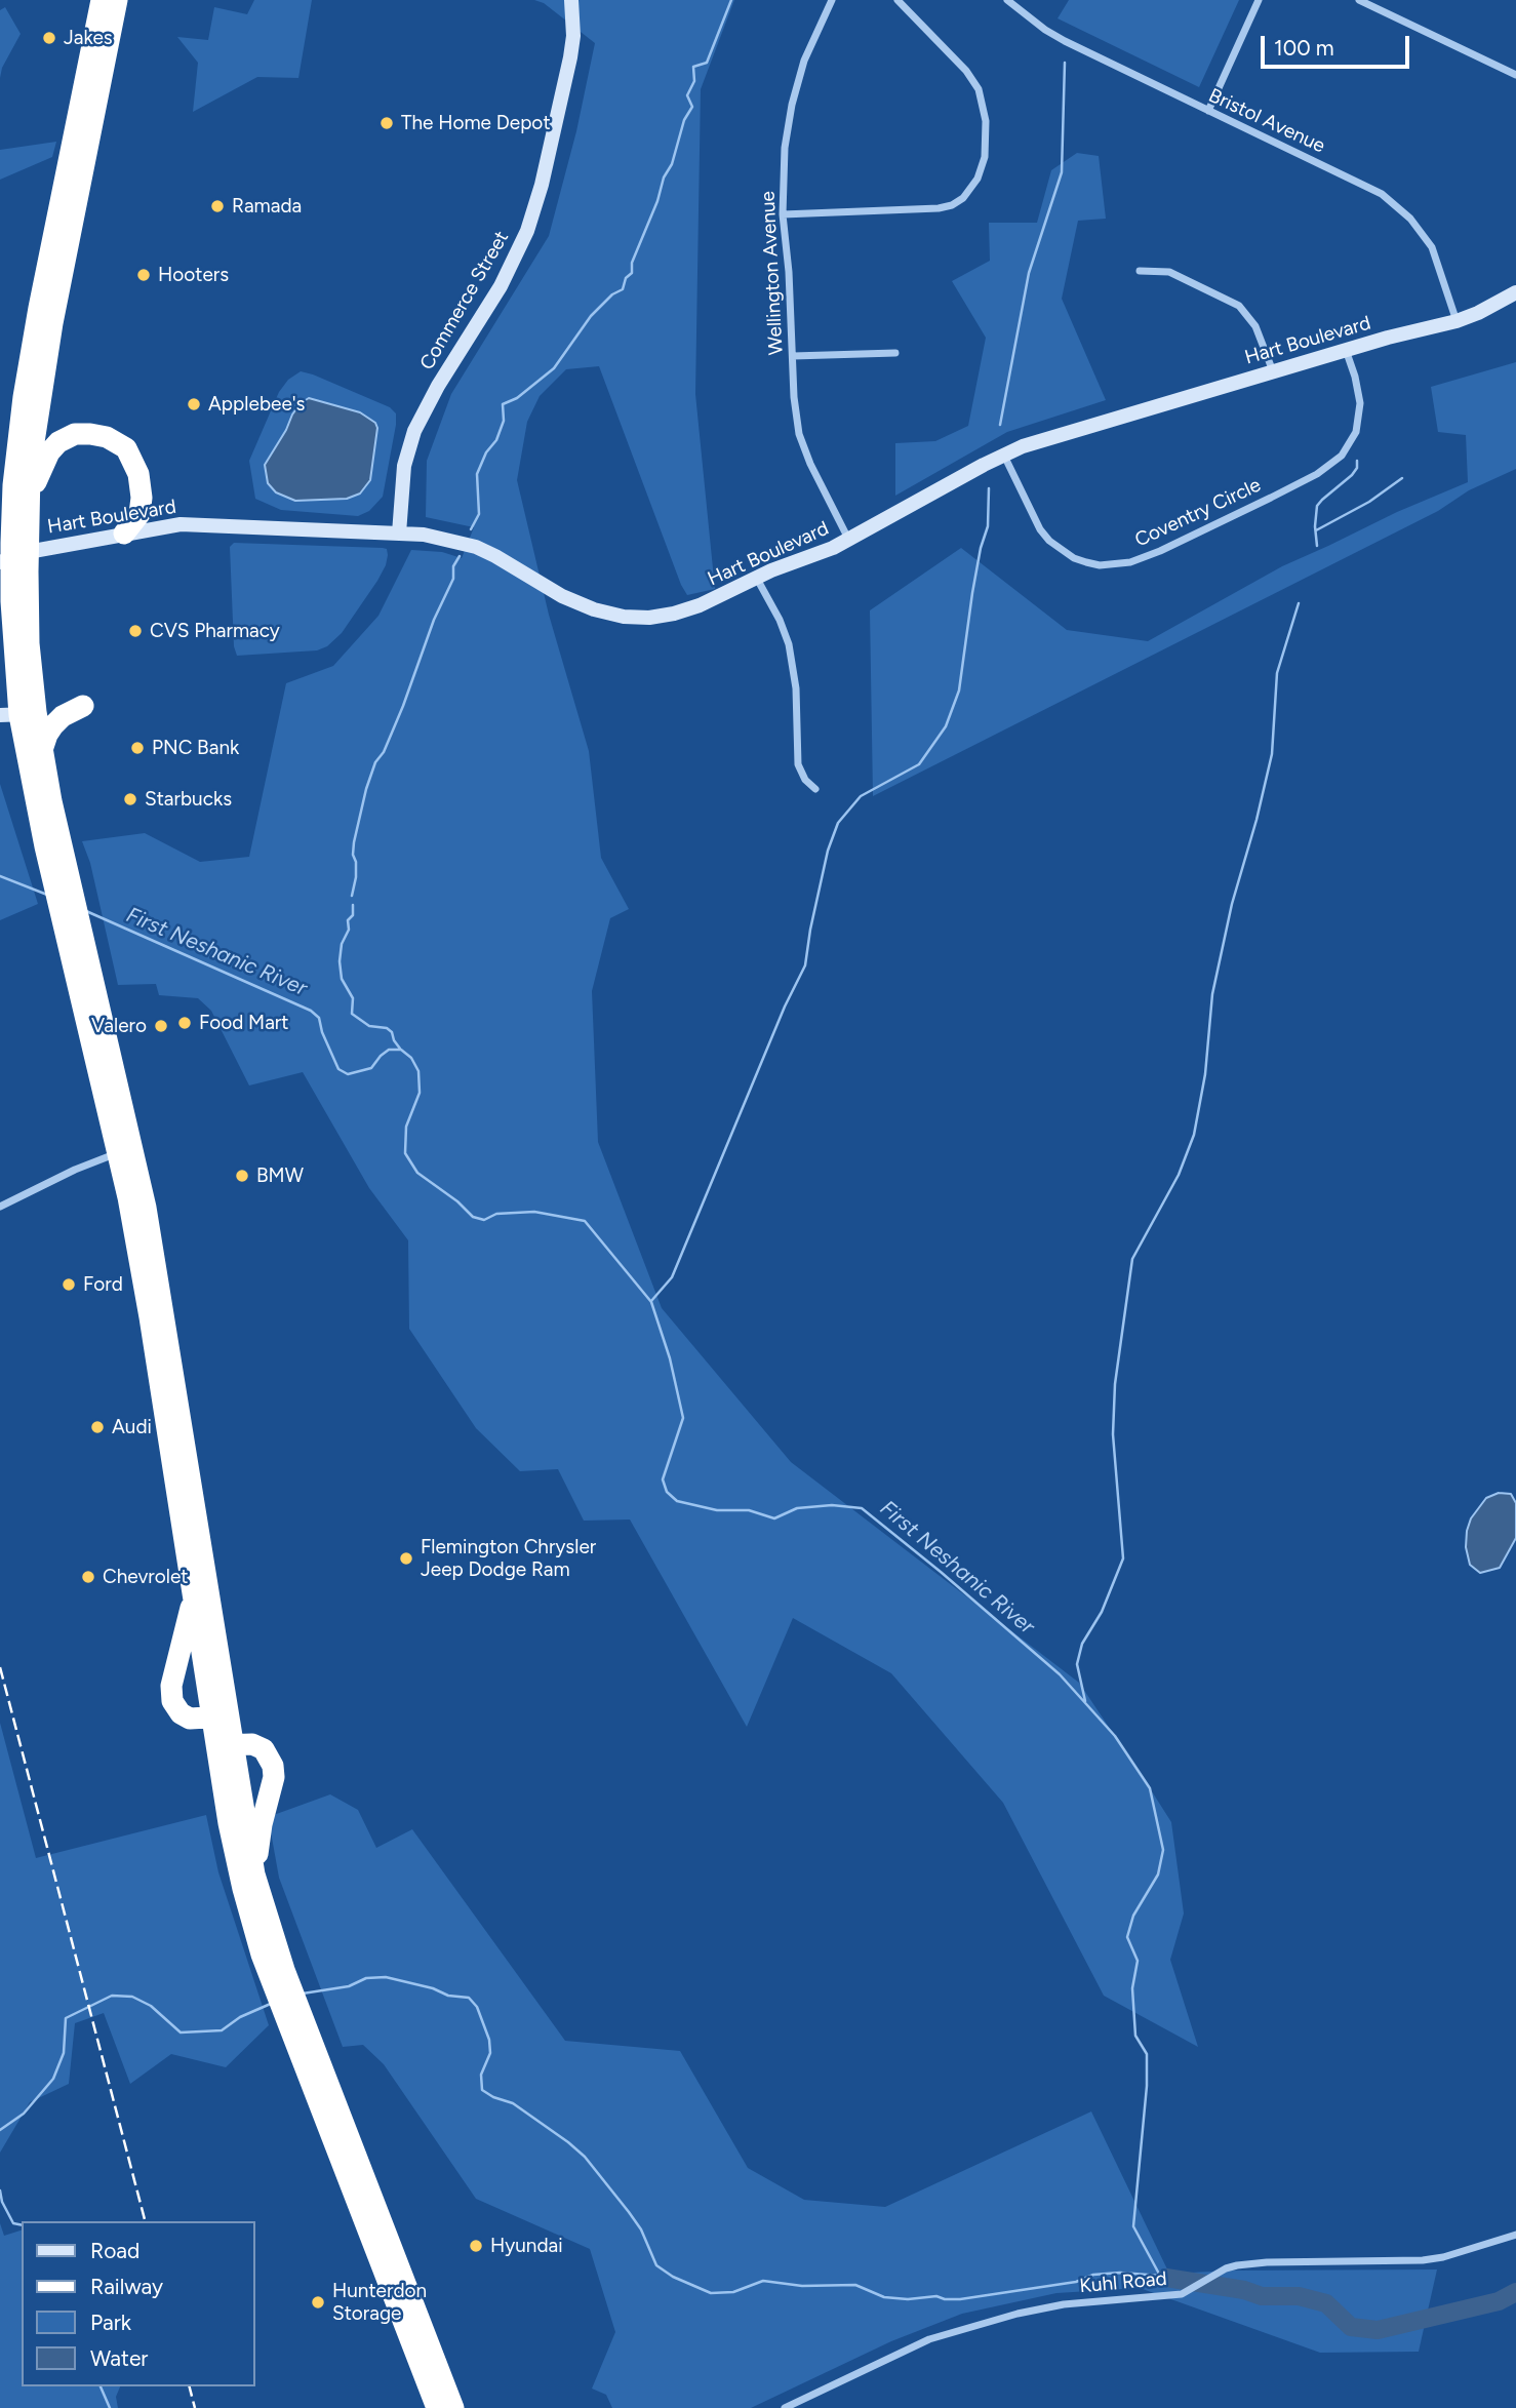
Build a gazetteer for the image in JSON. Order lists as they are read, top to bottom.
{
  "streets": {
    "street": [
      "Bristol Avenue",
      "Wellington Avenue",
      "Commerce Street",
      "Hart Boulevard",
      "Coventry Circle",
      "Kuhl Road"
    ]
  },
  "crossings": [
    ["Bristol Avenue", "Hart Boulevard"],
    ["Wellington Avenue", "Hart Boulevard"],
    ["Commerce Street", "Hart Boulevard"],
    ["Hart Boulevard", "Coventry Circle"]
  ],
  "water": ["First Neshanic River"],
  "places": [
    "Jakes",
    "The Home Depot",
    "Ramada",
    "Hooters",
    "Applebee's",
    "CVS Pharmacy",
    "PNC Bank",
    "Starbucks",
    "Food Mart",
    "Valero",
    "BMW",
    "Ford",
    "Audi",
    "Flemington Chrysler Jeep Dodge Ram",
    "Chevrolet",
    "Hyundai",
    "Hunterdon Storage"
  ],
  "legend": [
    "Road",
    "Railway",
    "Park",
    "Water"
  ],
  "scale_bar": "100 m"
}
